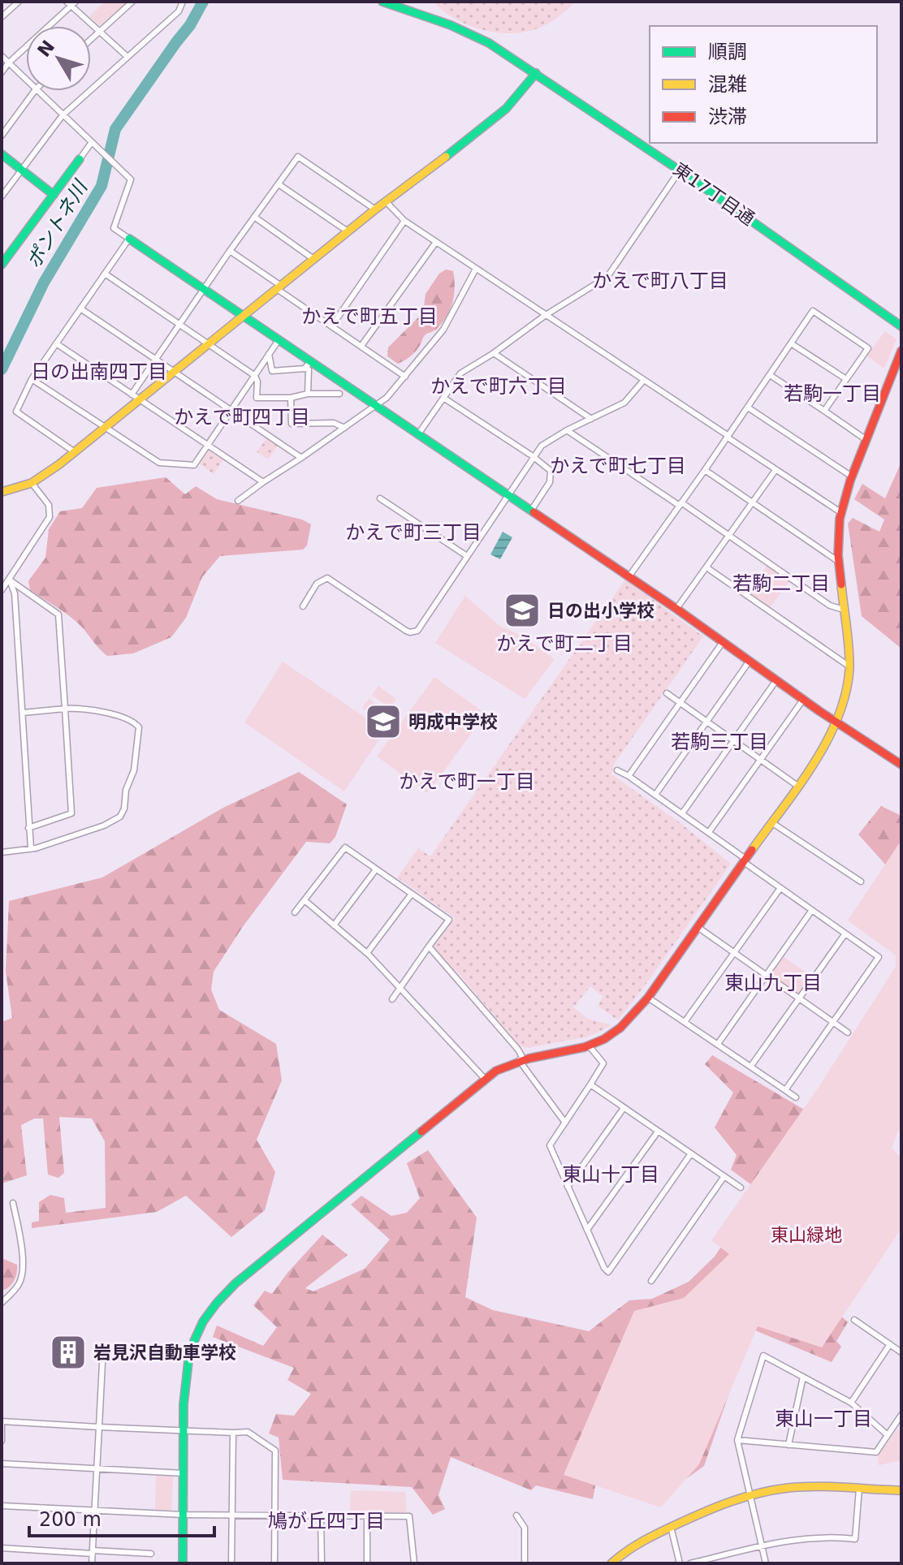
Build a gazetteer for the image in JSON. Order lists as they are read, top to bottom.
{
  "streets": {
    "street": ["東17丁目通"]
  },
  "districts": [
    "かえで町八丁目",
    "かえで町五丁目",
    "日の出南四丁目",
    "かえで町六丁目",
    "若駒一丁目",
    "かえで町四丁目",
    "かえで町七丁目",
    "かえで町三丁目",
    "若駒二丁目",
    "かえで町二丁目",
    "若駒三丁目",
    "かえで町一丁目",
    "東山九丁目",
    "東山十丁目",
    "東山一丁目",
    "鳩が丘四丁目"
  ],
  "water": ["ポントネ川"],
  "parks": ["東山緑地"],
  "places": {
    "school or university": ["日の出小学校", "明成中学校"],
    "building": ["岩見沢自動車学校"]
  },
  "legend": ["順調", "混雑", "渋滞"],
  "scale_bar": "200 m",
  "north": "top left"
}
